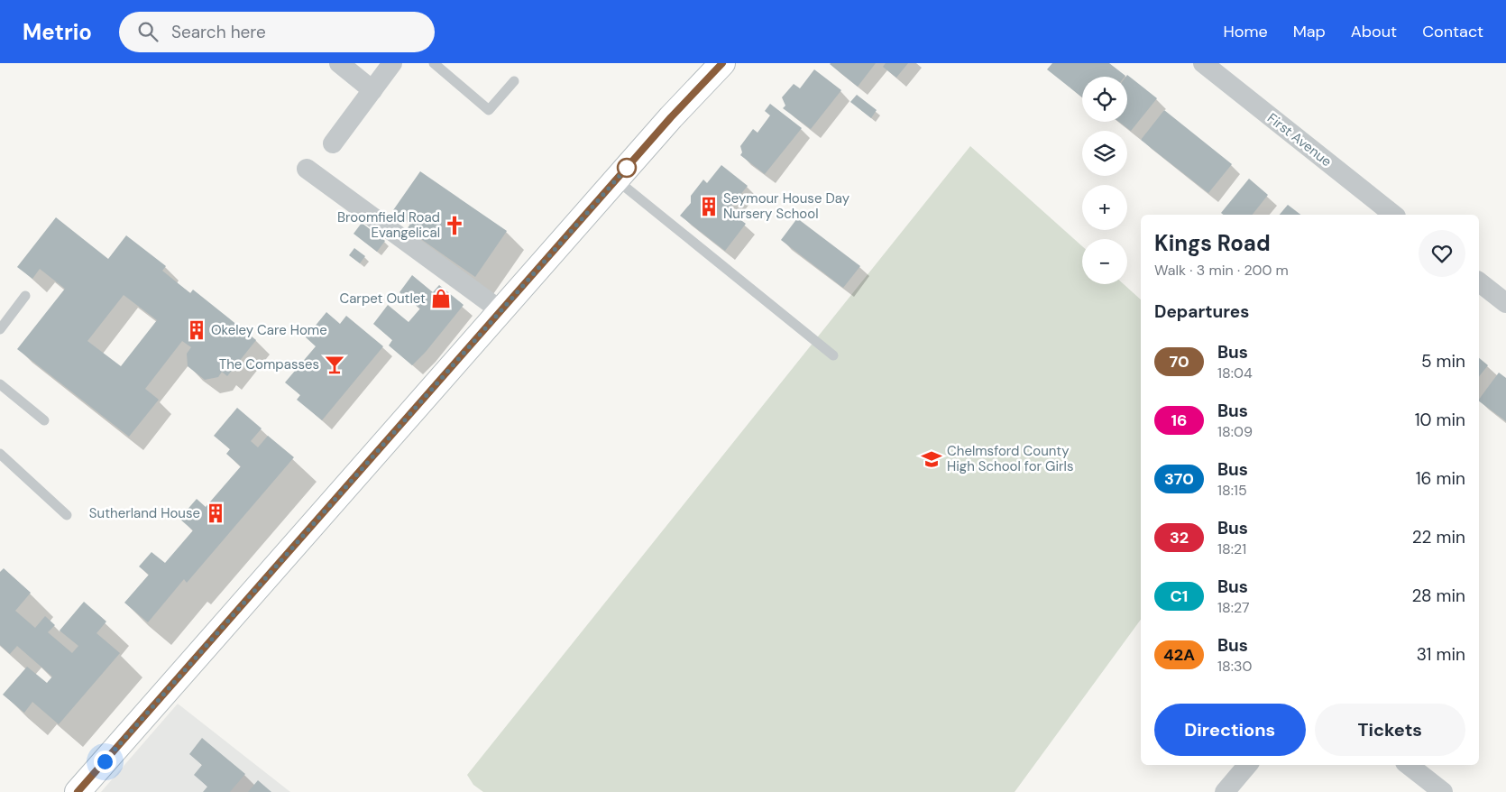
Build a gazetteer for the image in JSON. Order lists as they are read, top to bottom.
{
  "streets": {
    "street": ["First Avenue"]
  },
  "places": {
    "building": ["Seymour House Day Nursery School", "Okeley Care Home", "Sutherland House"],
    "church": ["Broomfield Road Evangelical"],
    "shop": ["Carpet Outlet"],
    "bar": ["The Compasses"],
    "school or university": ["Chelmsford County High School for Girls"]
  },
  "lines": ["bus line 70"],
  "page": {
    "header": "Metrio",
    "search": "Search here",
    "nav": [
      "Home",
      "Map",
      "About",
      "Contact"
    ],
    "map_buttons": ["+", "−"],
    "heading": [
      ["Kings Road", "Walk · 3 min · 200 m"],
      "Departures"
    ],
    "list": [
      {
        "mark": "70",
        "name": "Bus",
        "note": "18:04",
        "value": "5 min"
      },
      {
        "mark": "16",
        "name": "Bus",
        "note": "18:09",
        "value": "10 min"
      },
      {
        "mark": "370",
        "name": "Bus",
        "note": "18:15",
        "value": "16 min"
      },
      {
        "mark": "32",
        "name": "Bus",
        "note": "18:21",
        "value": "22 min"
      },
      {
        "mark": "C1",
        "name": "Bus",
        "note": "18:27",
        "value": "28 min"
      },
      {
        "mark": "42A",
        "name": "Bus",
        "note": "18:30",
        "value": "31 min"
      }
    ],
    "buttons": ["Directions", "Tickets"]
  }
}
